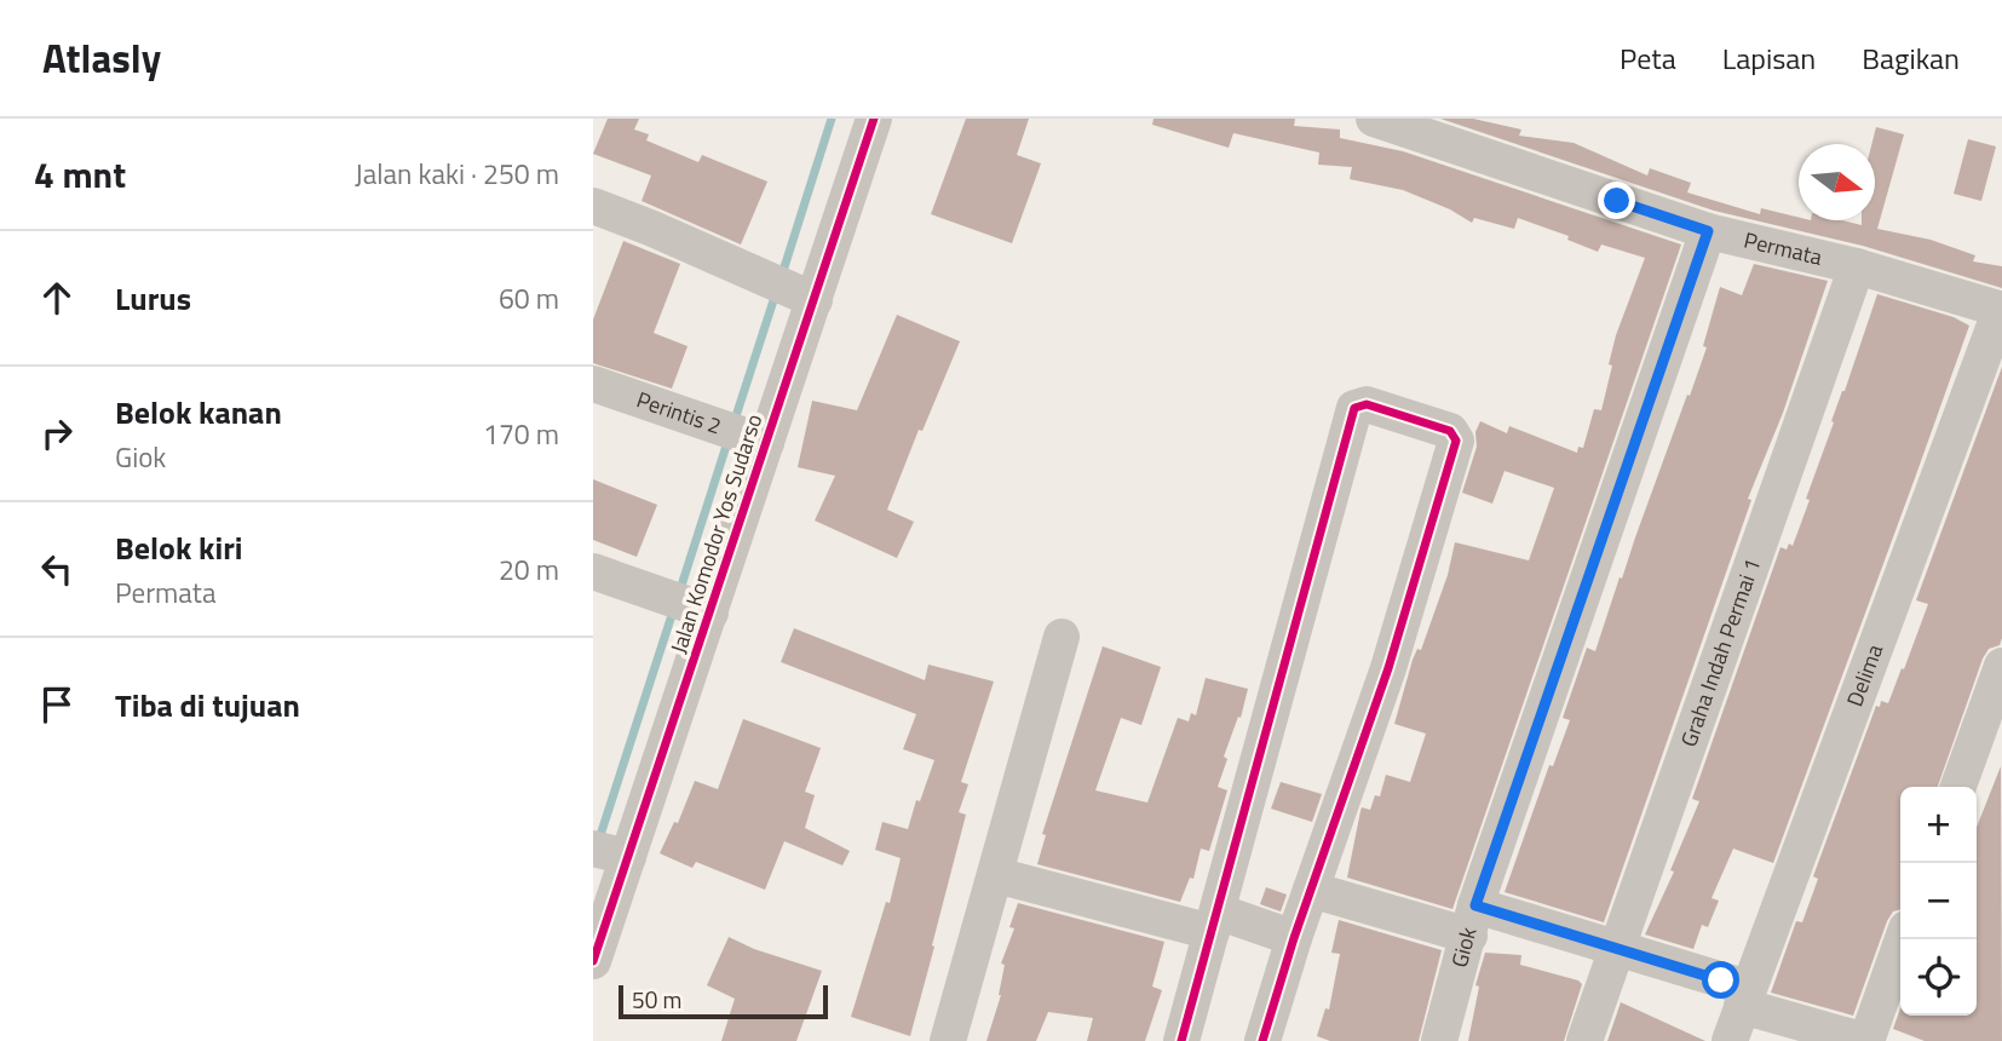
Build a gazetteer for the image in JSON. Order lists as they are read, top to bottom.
{
  "streets": {
    "street": [
      "Permata",
      "Perintis 2",
      "Jalan Komodor Yos Sudarso",
      "Graha Indah Permai 1",
      "Delima",
      "Giok"
    ]
  },
  "crossings": [
    ["Permata", "Graha Indah Permai 1"],
    ["Permata", "Delima"],
    ["Permata", "Giok"],
    ["Perintis 2", "Jalan Komodor Yos Sudarso"]
  ],
  "scale_bar": "50 m",
  "north": "right",
  "page": {
    "header": "Atlasly",
    "nav": ["Peta", "Lapisan", "Bagikan"],
    "heading": ["4 mnt", "Jalan kaki · 250 m"],
    "list": [
      ["Lurus", "60 m"],
      ["Belok kanan", "Giok", "170 m"],
      ["Belok kiri", "Permata", "20 m"],
      "Tiba di tujuan"
    ],
    "map_buttons": ["+", "−"],
    "scale": "50 m"
  }
}
